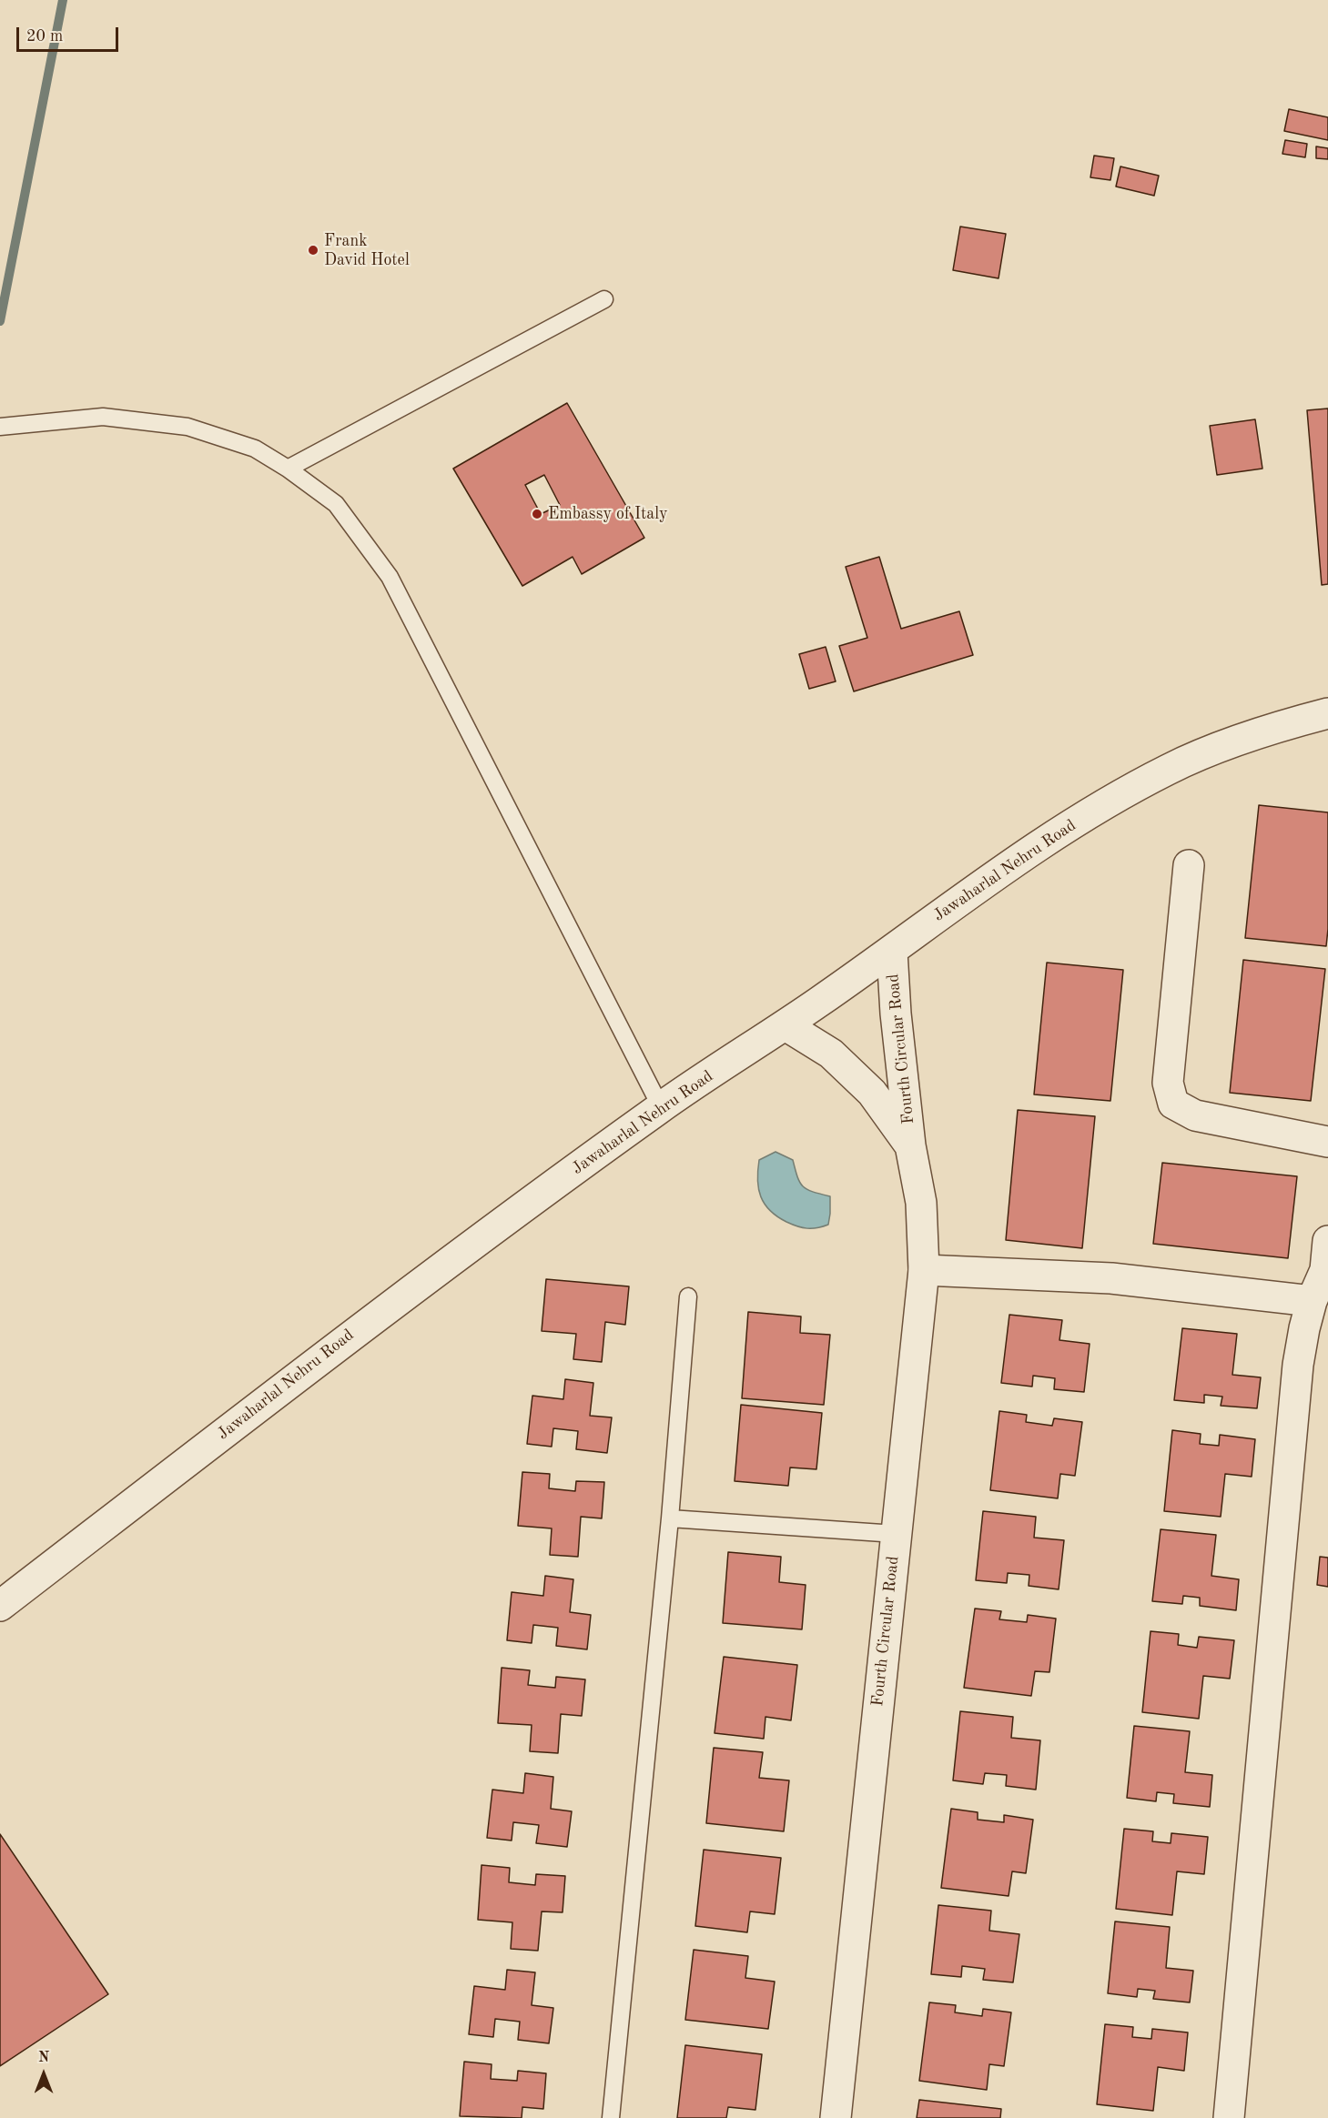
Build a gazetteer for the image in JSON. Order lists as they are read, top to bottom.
{
  "streets": {
    "street": ["Jawaharlal Nehru Road", "Fourth Circular Road"]
  },
  "crossings": [
    ["Jawaharlal Nehru Road", "Fourth Circular Road"]
  ],
  "places": ["Frank David Hotel", "Embassy of Italy"],
  "scale_bar": "20 m",
  "north": "top"
}
